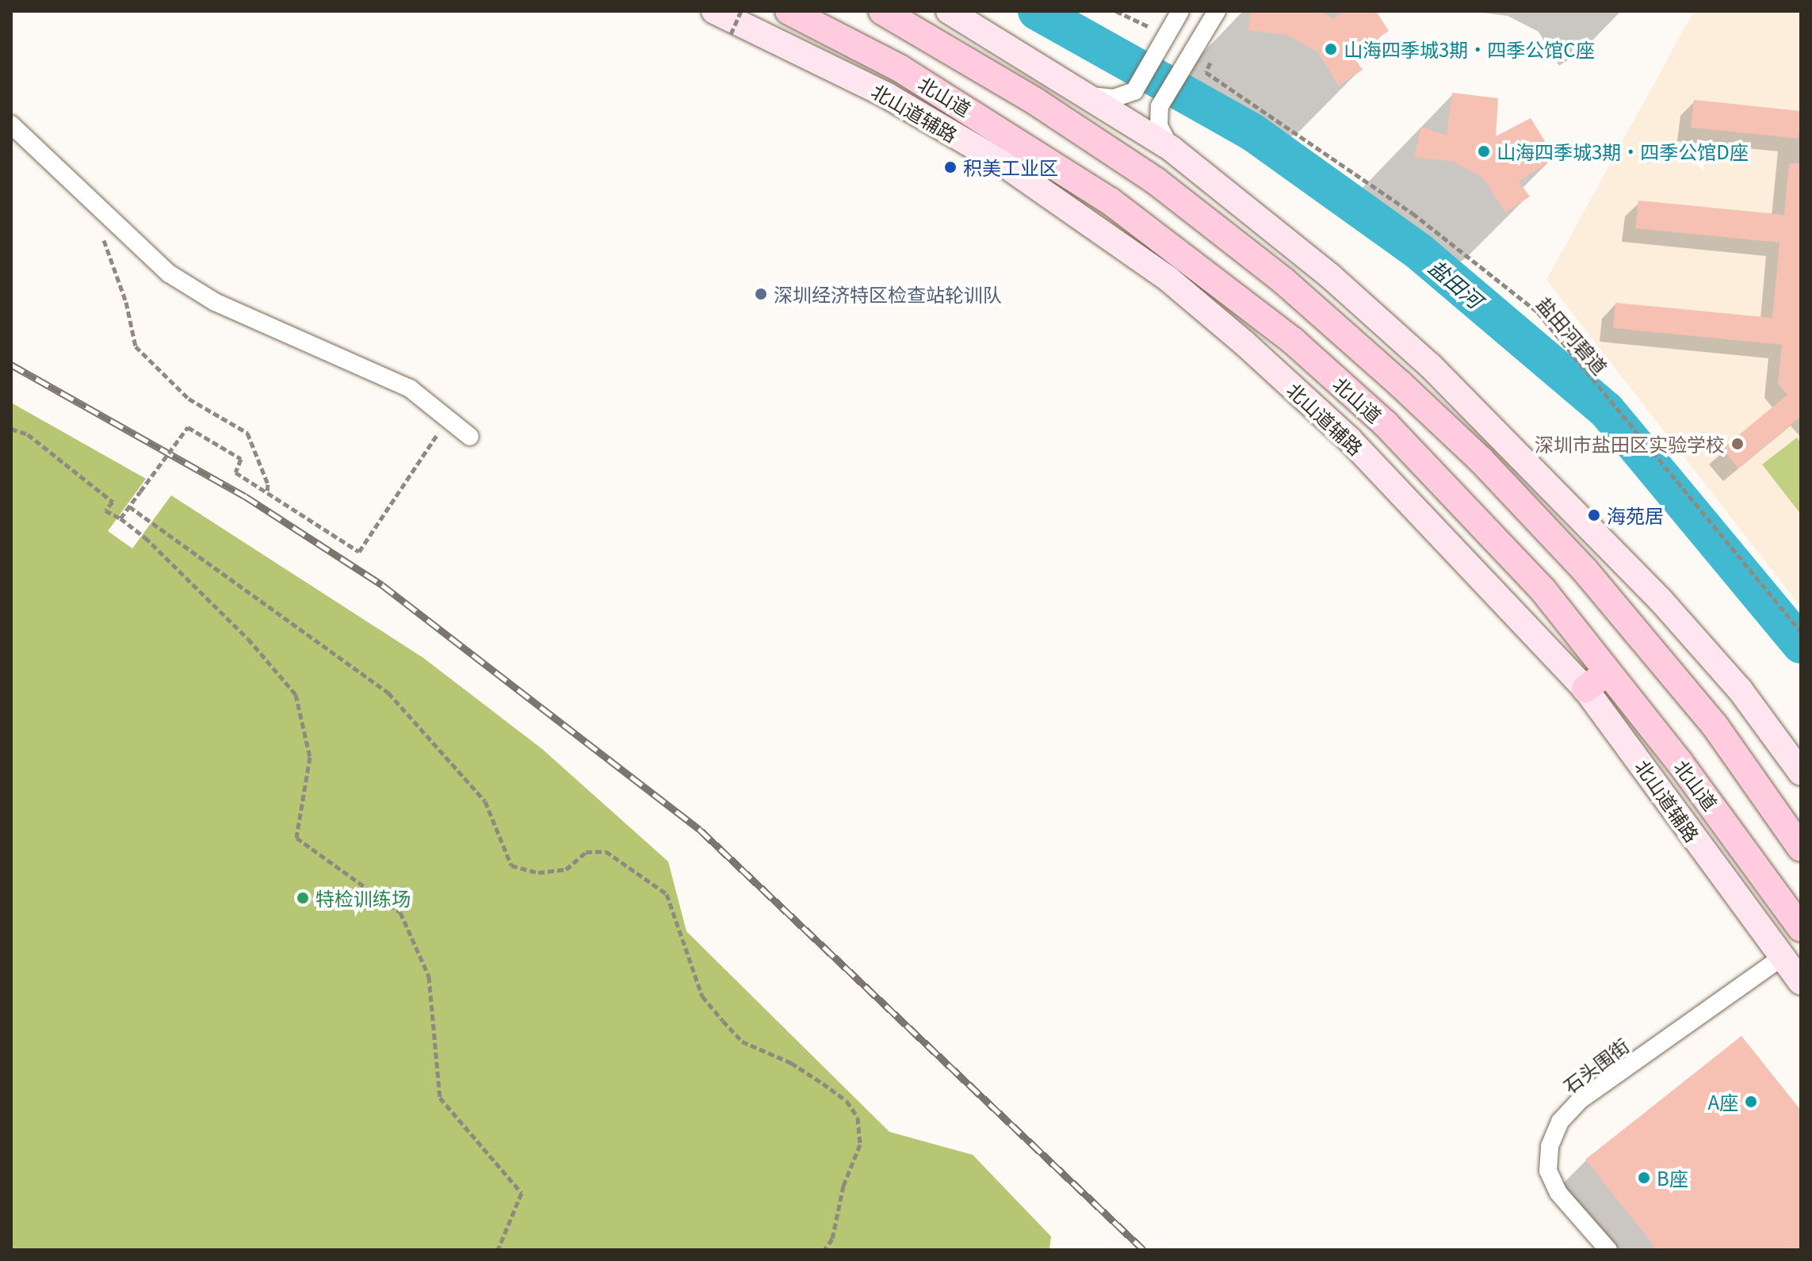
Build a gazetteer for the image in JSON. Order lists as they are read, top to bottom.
{
  "streets": {
    "main road": ["北山道"],
    "street": ["北山道辅路", "石头围街"],
    "path": ["盐田河碧道"]
  },
  "crossings": [
    ["北山道辅路", "石头围街"]
  ],
  "water": ["盐田河"],
  "places": [
    "山海四季城3期·四季公馆C座",
    "山海四季城3期·四季公馆D座",
    "积美工业区",
    "深圳经济特区检查站轮训队",
    "深圳市盐田区实验学校",
    "海苑居",
    "特检训练场",
    "A座",
    "B座"
  ]
}
